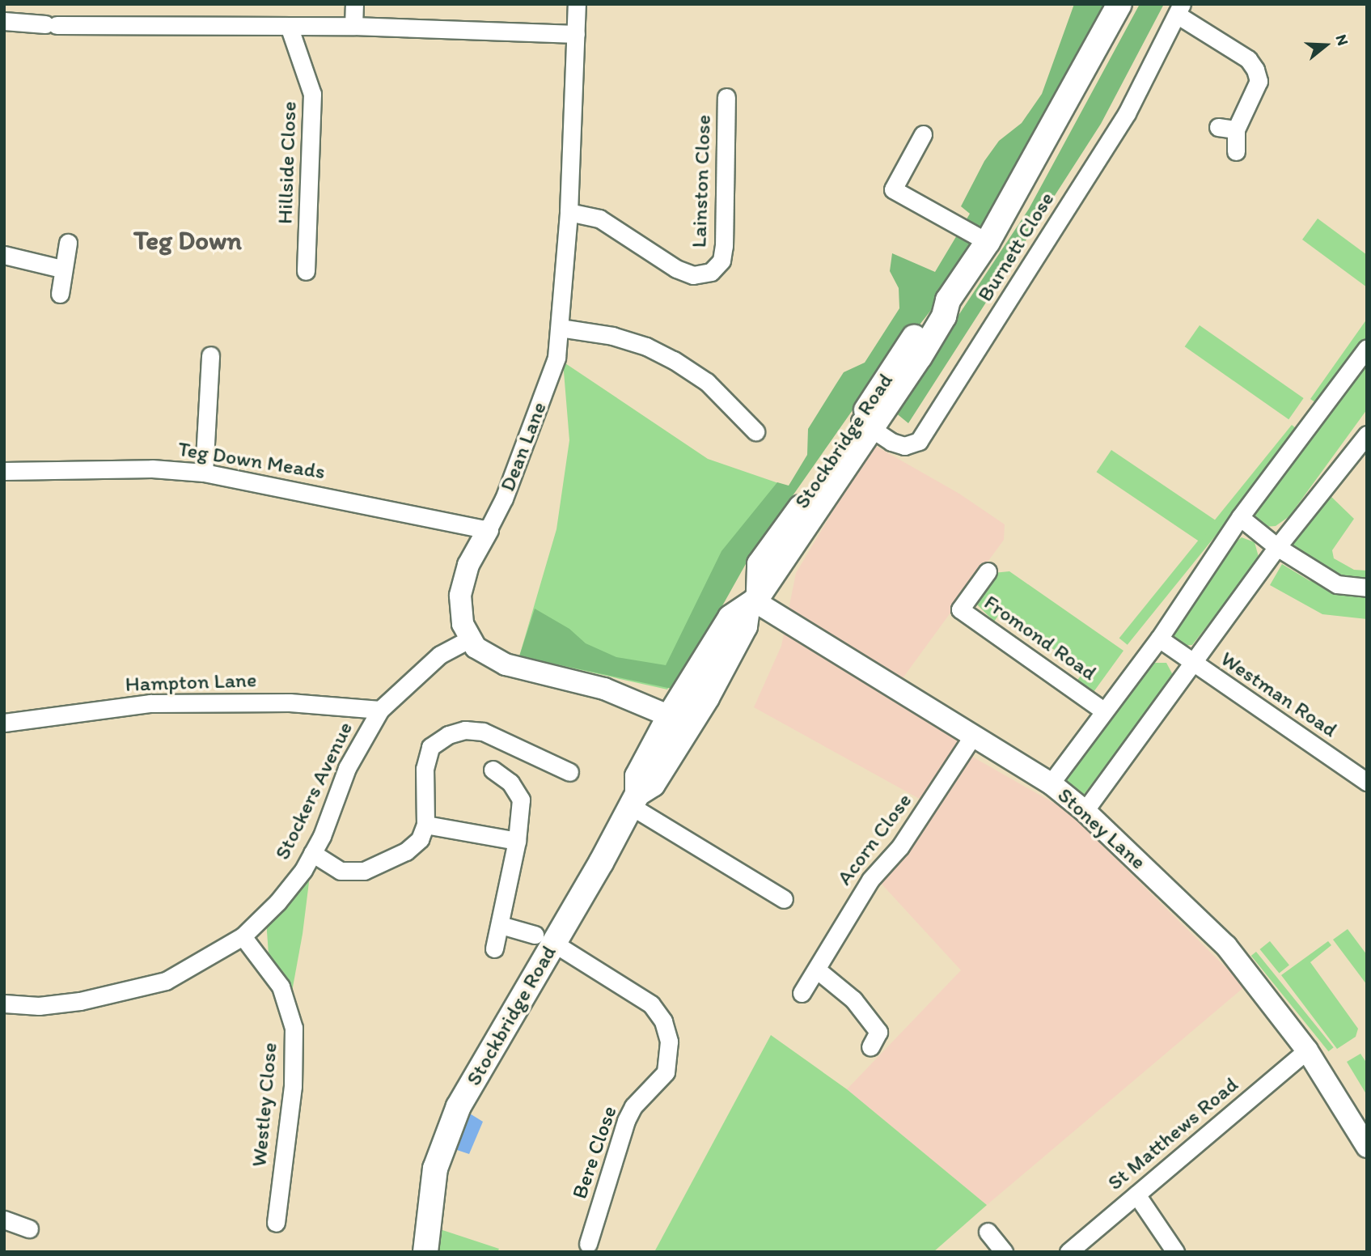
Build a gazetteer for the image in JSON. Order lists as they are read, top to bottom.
{
  "streets": {
    "main road": ["Stockbridge Road"],
    "street": [
      "Hillside Close",
      "Lainston Close",
      "Burnett Close",
      "Dean Lane",
      "Teg Down Meads",
      "Fromond Road",
      "Hampton Lane",
      "Westman Road",
      "Stockers Avenue",
      "Stoney Lane",
      "Acorn Close",
      "Westley Close",
      "St Matthews Road",
      "Bere Close"
    ]
  },
  "crossings": [
    ["Lainston Close", "Dean Lane"],
    ["Burnett Close", "Stockbridge Road"],
    ["Stockbridge Road", "Stoney Lane"],
    ["Stockbridge Road", "Bere Close"],
    ["Dean Lane", "Teg Down Meads"],
    ["Dean Lane", "Stockers Avenue"],
    ["Fromond Road", "Stoney Lane"],
    ["Hampton Lane", "Stockers Avenue"],
    ["Stockers Avenue", "Westley Close"],
    ["Stoney Lane", "Acorn Close"],
    ["Stoney Lane", "St Matthews Road"]
  ],
  "districts": ["Teg Down"],
  "north": "right"
}
